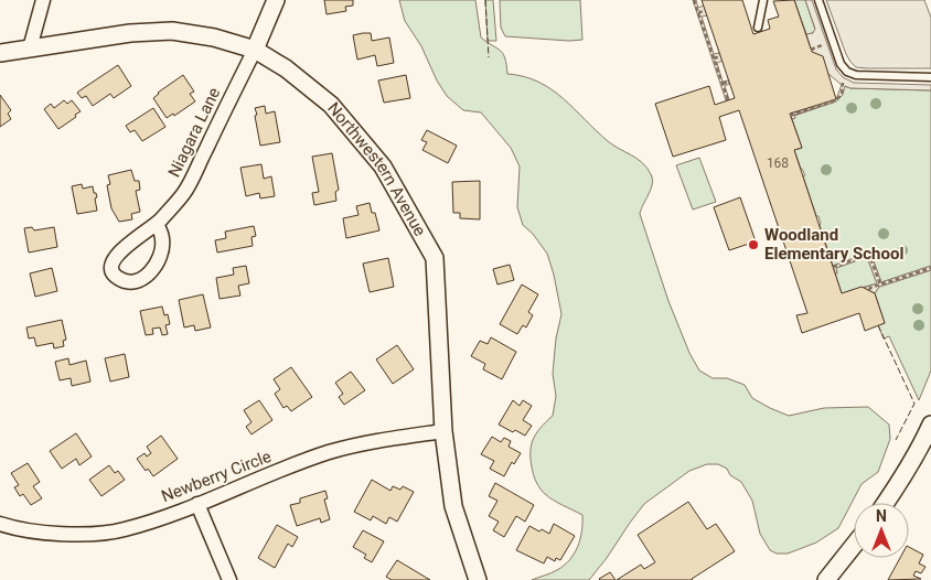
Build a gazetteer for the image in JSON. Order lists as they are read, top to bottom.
{
  "streets": {
    "street": ["Niagara Lane", "Northwestern Avenue", "Newberry Circle"]
  },
  "crossings": [
    ["Niagara Lane", "Northwestern Avenue"],
    ["Northwestern Avenue", "Newberry Circle"]
  ],
  "places": ["Woodland Elementary School"],
  "house_numbers": ["168"],
  "north": "top"
}
